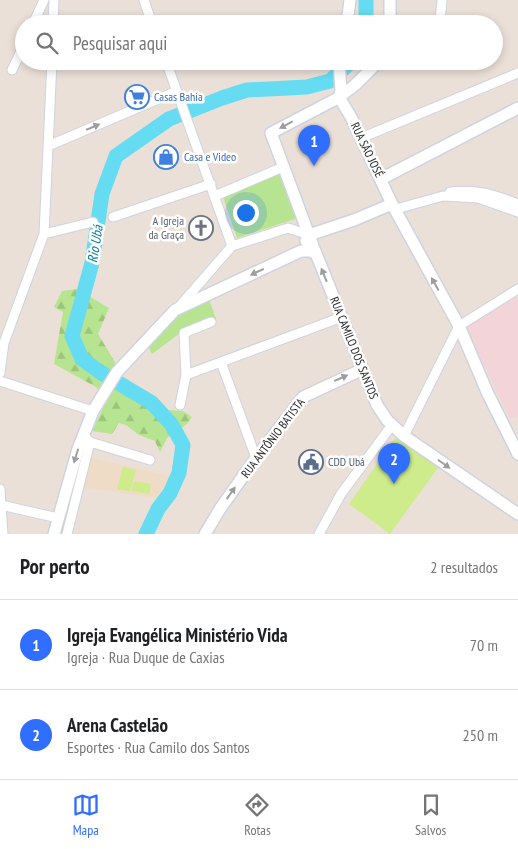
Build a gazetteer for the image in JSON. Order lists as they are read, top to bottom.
{
  "streets": {
    "main road": ["RUA SÃO JOSÉ", "RUA CAMILO DOS SANTOS", "RUA ANTÔNIO BATISTA"]
  },
  "crossings": [
    ["RUA SÃO JOSÉ", "RUA CAMILO DOS SANTOS"],
    ["RUA CAMILO DOS SANTOS", "RUA ANTÔNIO BATISTA"]
  ],
  "one_way": ["RUA ANTÔNIO BATISTA"],
  "water": ["Rio Ubá"],
  "places": {
    "supermarket": ["Casas Bahia"],
    "shop": ["Casa e Video"],
    "church": ["A Igreja da Graça"],
    "public building": ["CDD Ubá"]
  },
  "page": {
    "search": "Pesquisar aqui",
    "pins": ["1", "2"],
    "heading": ["Por perto", "2 resultados"],
    "list": [
      {
        "mark": "1",
        "name": "Igreja Evangélica Ministério Vida",
        "note": "Igreja · Rua Duque de Caxias",
        "value": "70 m"
      },
      {
        "mark": "2",
        "name": "Arena Castelão",
        "note": "Esportes · Rua Camilo dos Santos",
        "value": "250 m"
      }
    ],
    "nav": ["Mapa", "Rotas", "Salvos"]
  }
}
